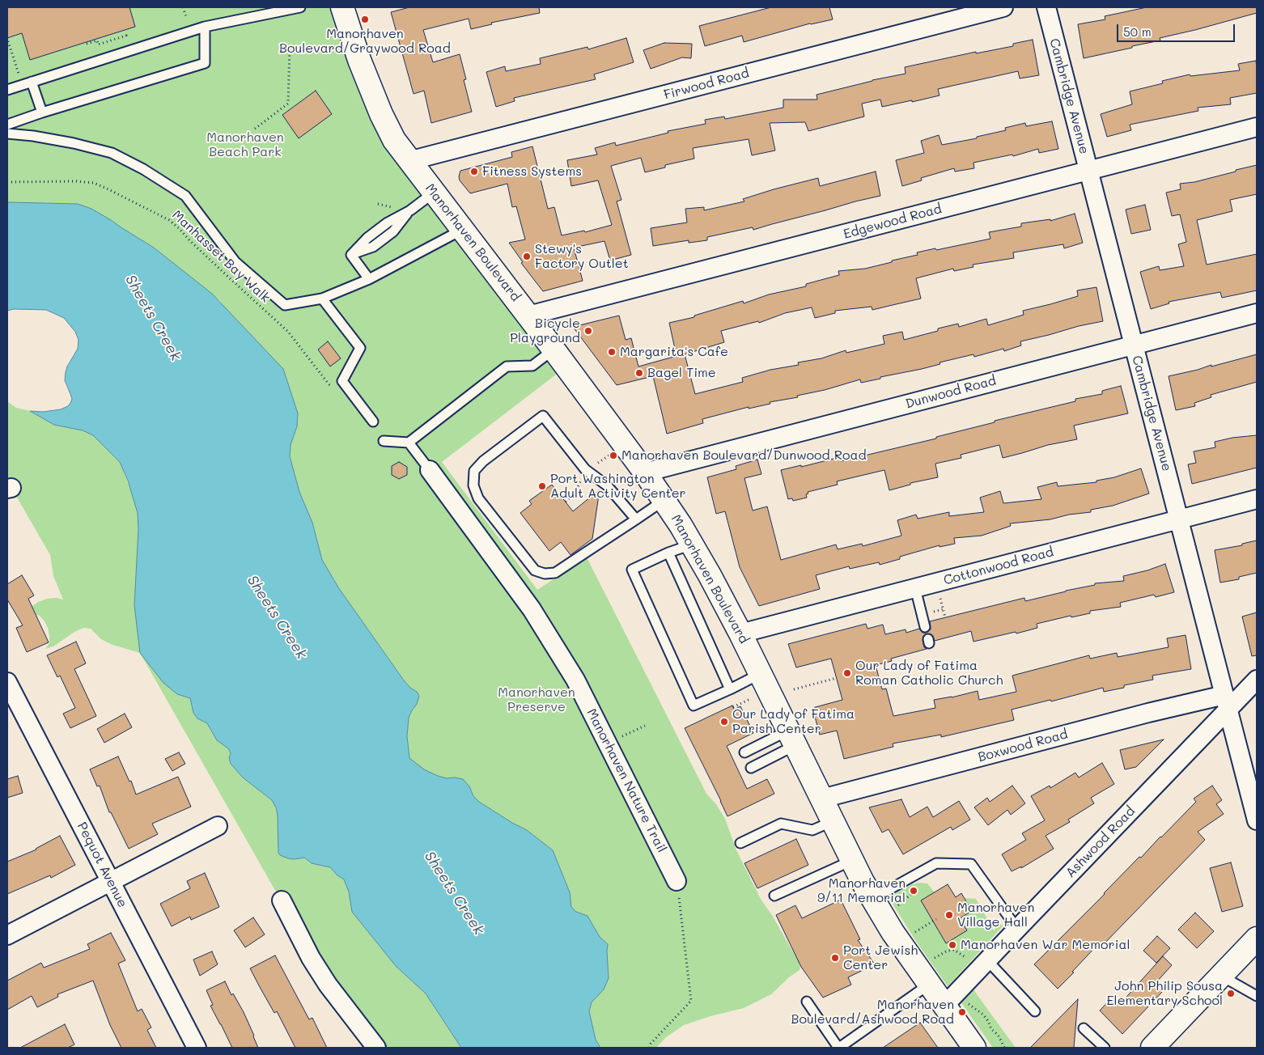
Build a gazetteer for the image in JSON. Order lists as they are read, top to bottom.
{
  "streets": {
    "street": [
      "Firwood Road",
      "Cambridge Avenue",
      "Edgewood Road",
      "Manorhaven Boulevard",
      "Dunwood Road",
      "Cottonwood Road",
      "Boxwood Road",
      "Manorhaven Nature Trail",
      "Ashwood Road",
      "Pequot Avenue"
    ],
    "path": ["Manhasset Bay Walk"]
  },
  "crossings": [
    ["Firwood Road", "Manorhaven Boulevard"],
    ["Cambridge Avenue", "Edgewood Road"],
    ["Cambridge Avenue", "Dunwood Road"],
    ["Cambridge Avenue", "Cottonwood Road"],
    ["Cambridge Avenue", "Boxwood Road"],
    ["Cambridge Avenue", "Ashwood Road"],
    ["Edgewood Road", "Manorhaven Boulevard"],
    ["Manorhaven Boulevard", "Dunwood Road"],
    ["Manorhaven Boulevard", "Cottonwood Road"],
    ["Manorhaven Boulevard", "Boxwood Road"],
    ["Manorhaven Boulevard", "Ashwood Road"],
    ["Boxwood Road", "Ashwood Road"]
  ],
  "water": ["Sheets Creek"],
  "parks": ["Manorhaven Beach Park", "Manorhaven Preserve"],
  "places": [
    "Manorhaven Boulevard/Graywood Road",
    "Fitness Systems",
    "Stewy's Factory Outlet",
    "Bicycle Playground",
    "Margarita's Cafe",
    "Bagel Time",
    "Manorhaven Boulevard/Dunwood Road",
    "Port Washington Adult Activity Center",
    "Our Lady of Fatima Roman Catholic Church",
    "Our Lady of Fatima Parish Center",
    "Manorhaven 9/11 Memorial",
    "Manorhaven Village Hall",
    "Manorhaven War Memorial",
    "Port Jewish Center",
    "John Philip Sousa Elementary School",
    "Manorhaven Boulevard/Ashwood Road"
  ],
  "scale_bar": "50 m"
}
